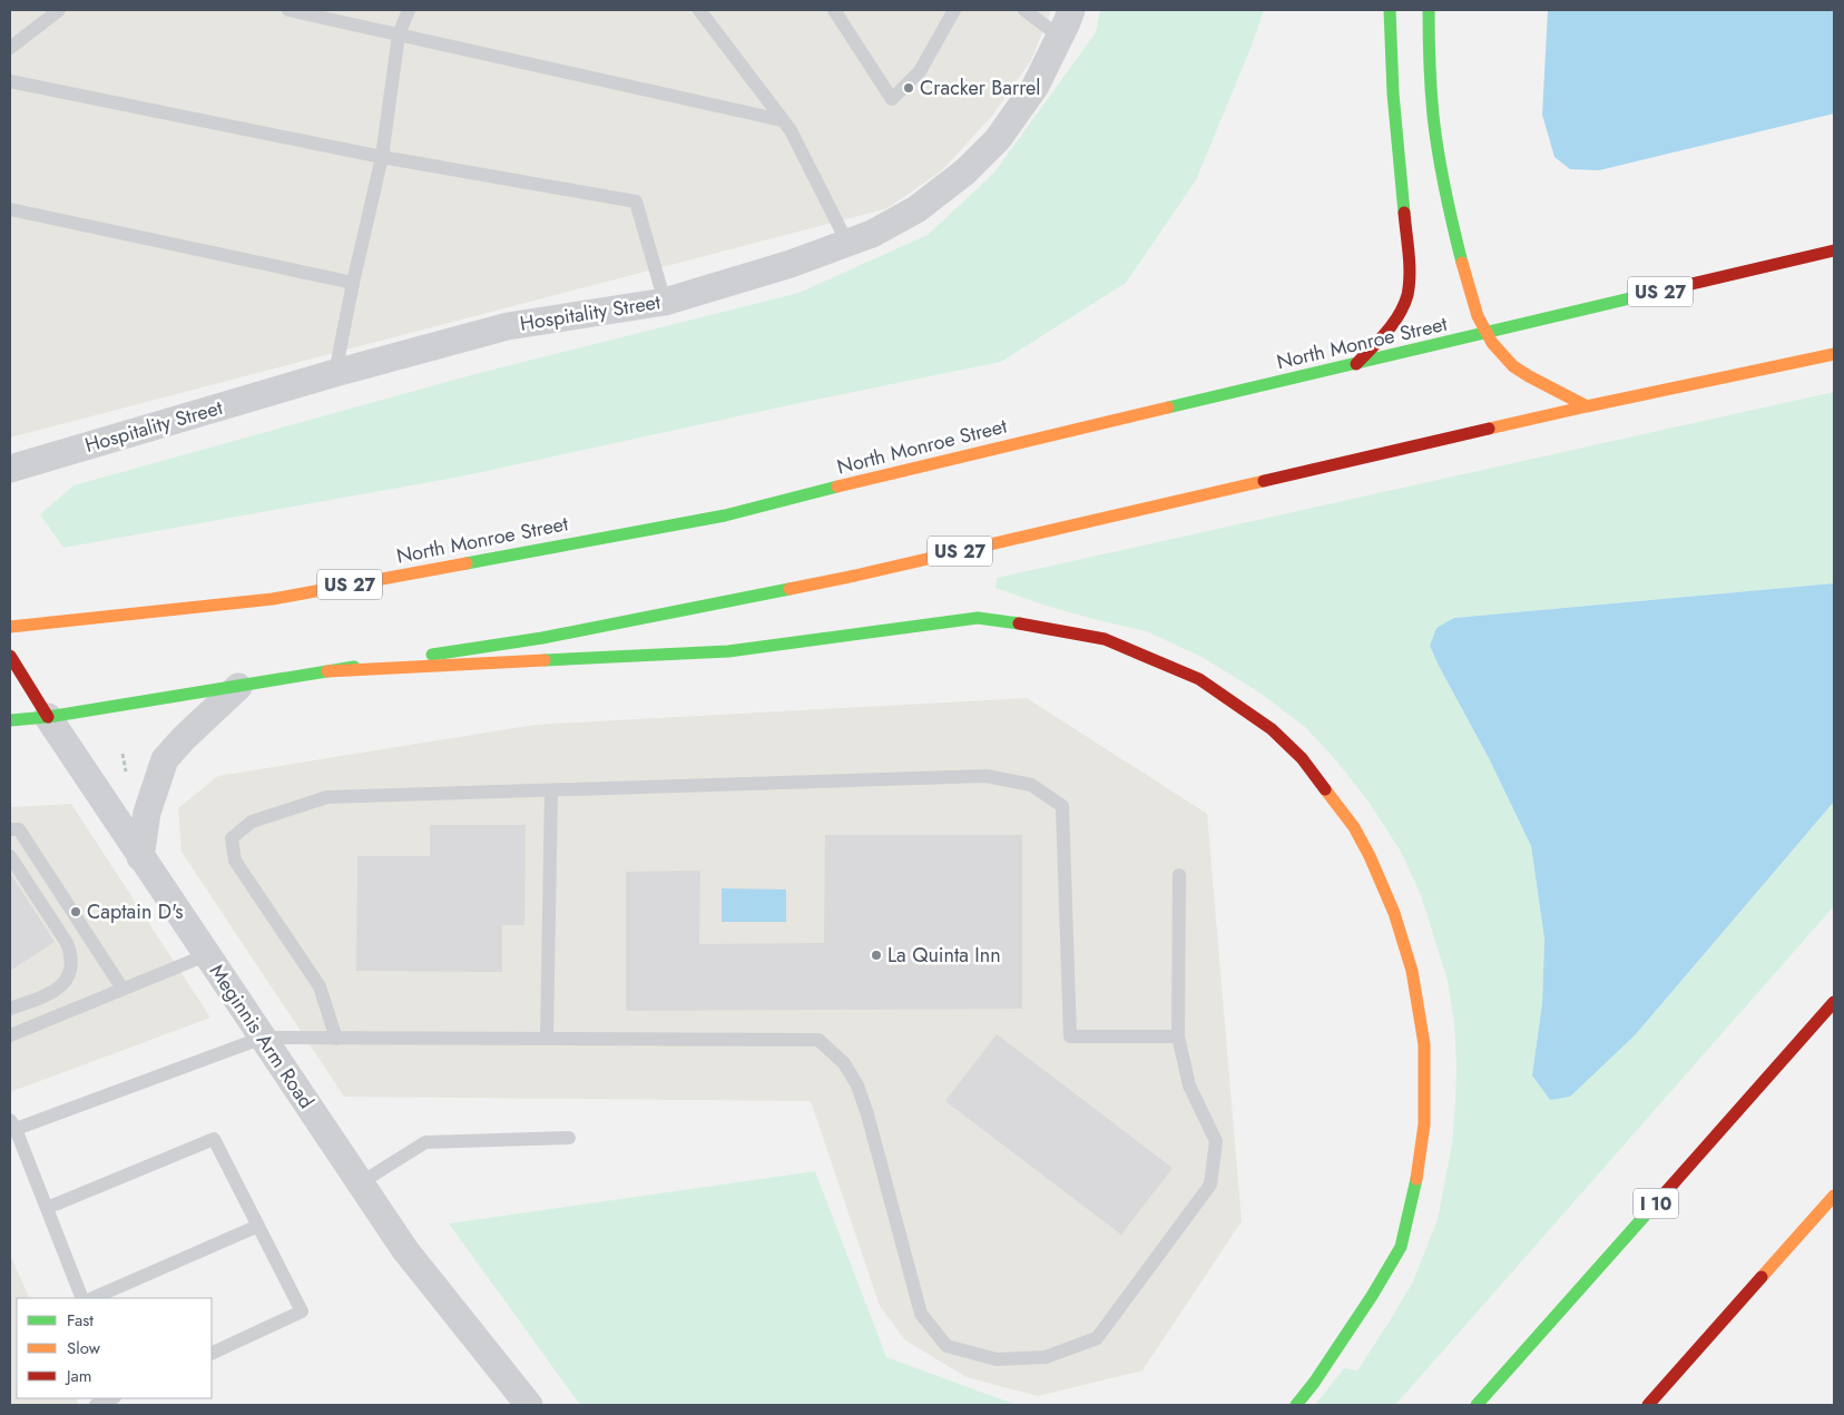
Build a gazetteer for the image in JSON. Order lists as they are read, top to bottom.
{
  "streets": {
    "main road": [
      "US 27",
      "North Monroe Street",
      "Meginnis Arm Road",
      "I 10"
    ],
    "street": ["Hospitality Street"]
  },
  "crossings": [
    ["US 27", "Meginnis Arm Road"]
  ],
  "places": ["Cracker Barrel", "Captain D's", "La Quinta Inn"],
  "legend": ["Fast", "Slow", "Jam"]
}
